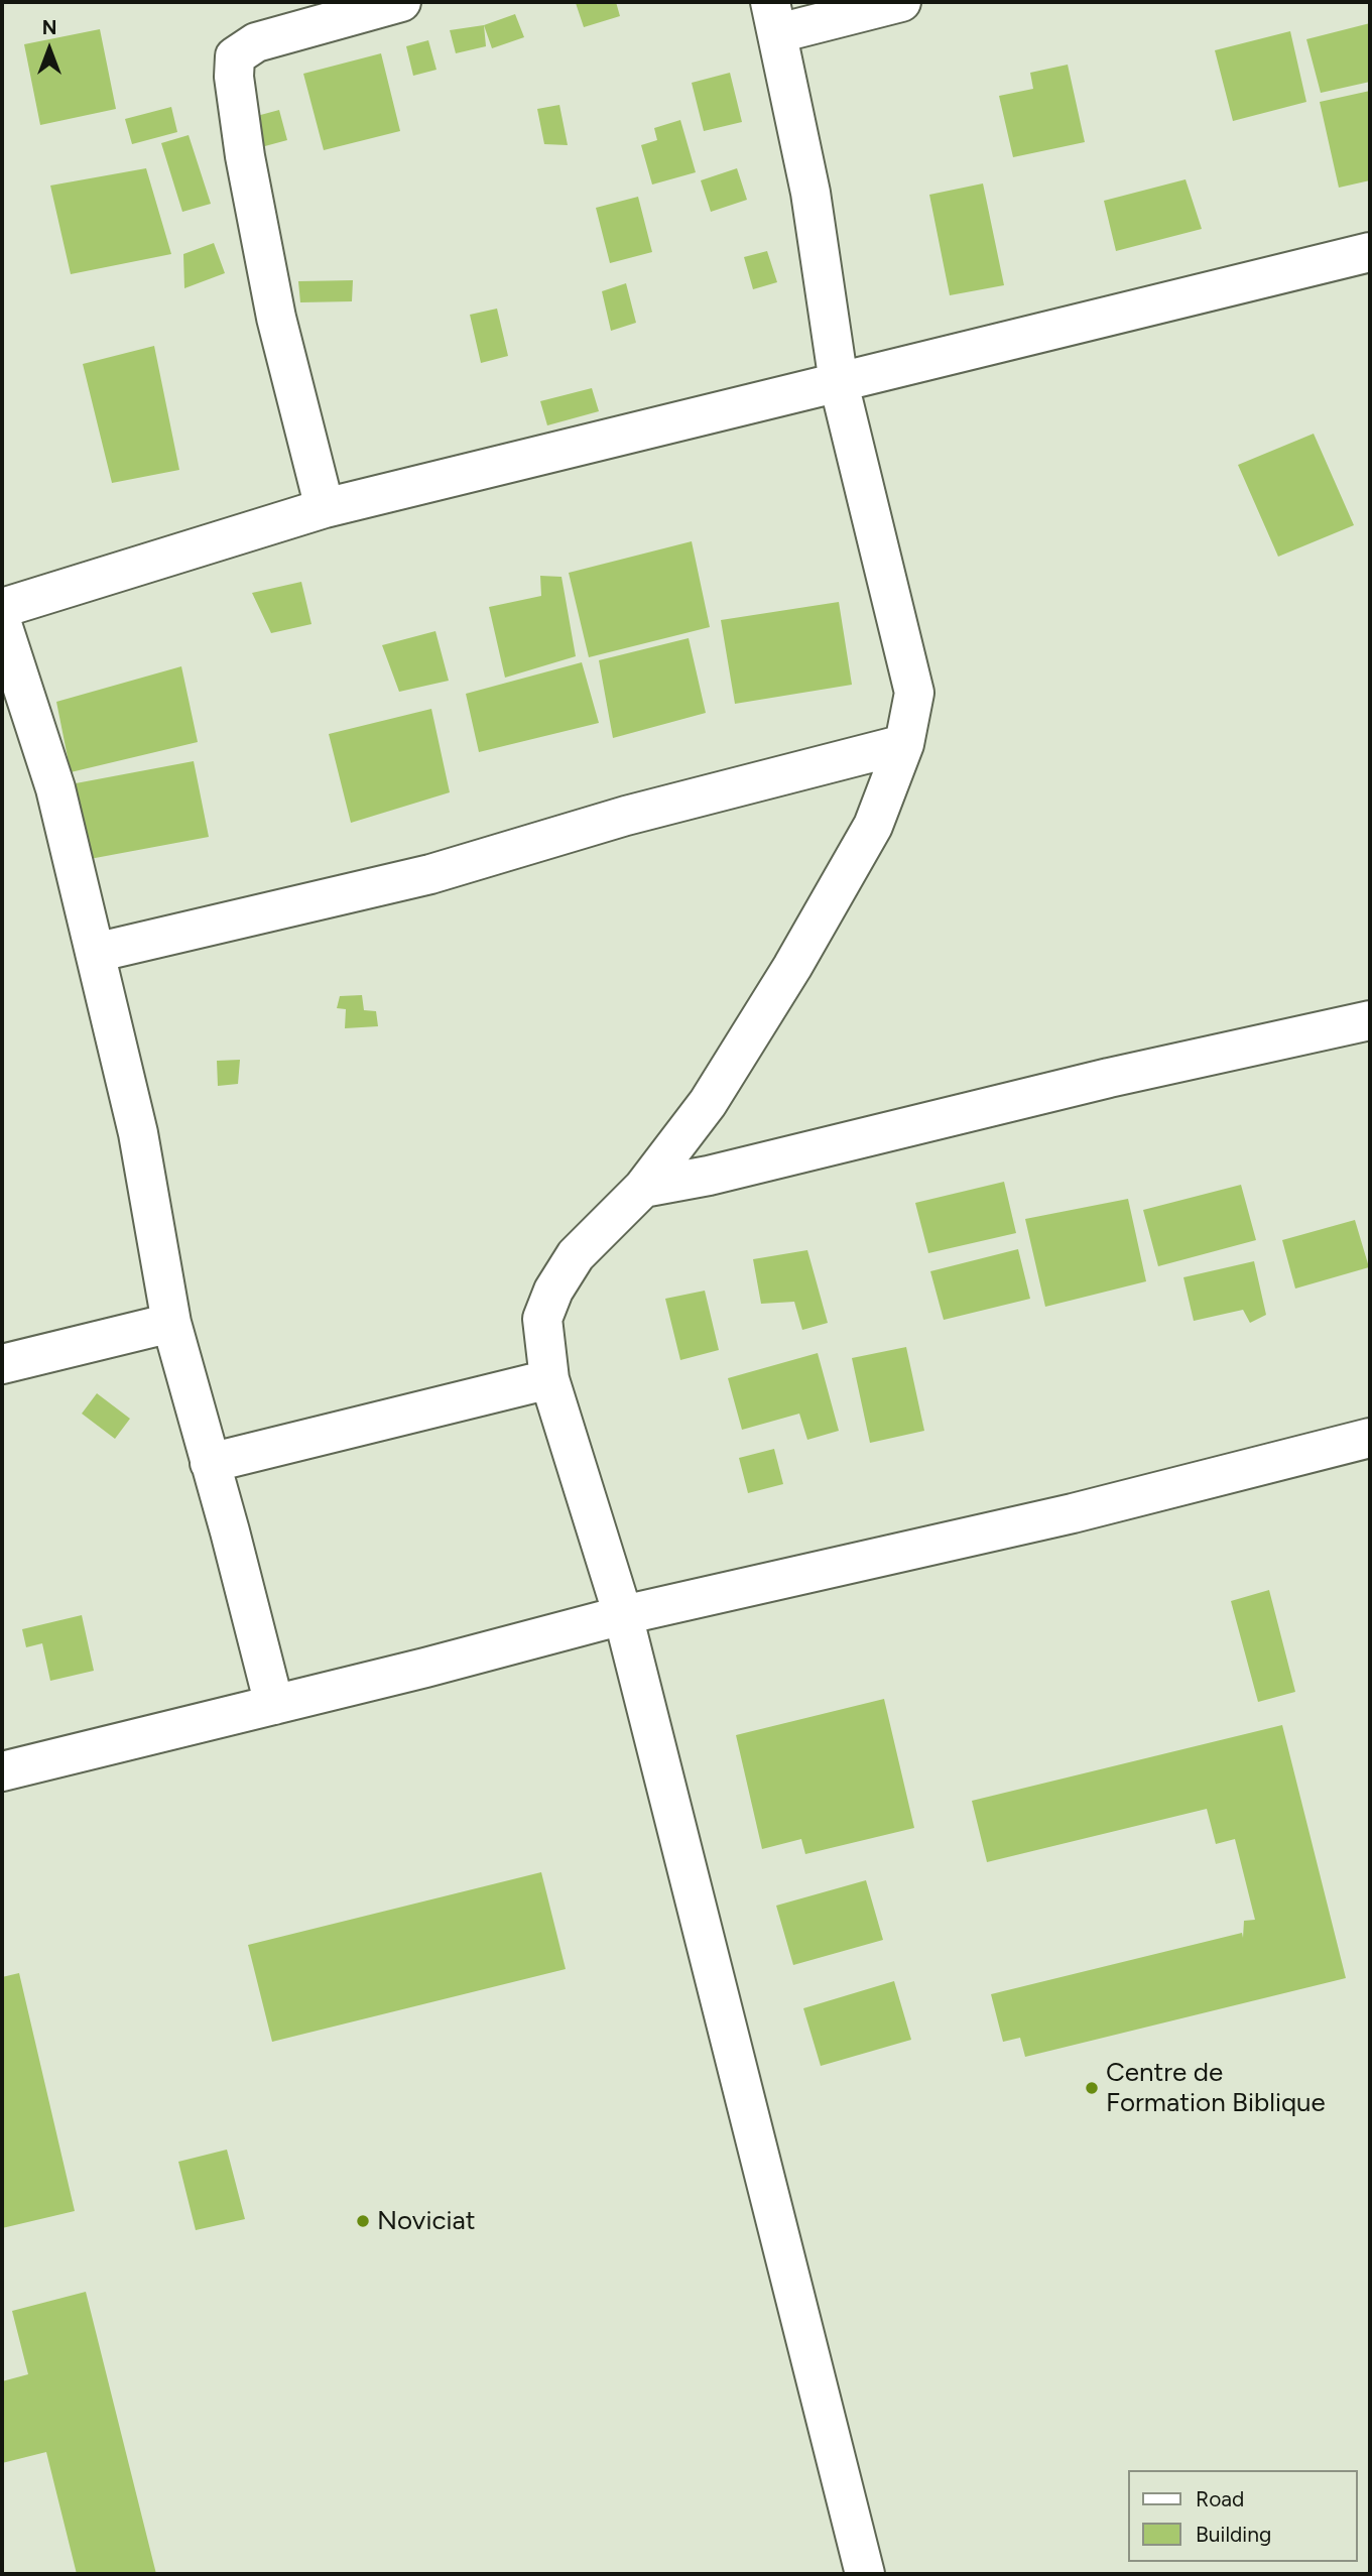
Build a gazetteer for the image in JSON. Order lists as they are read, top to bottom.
{
  "places": ["Centre de Formation Biblique", "Noviciat"],
  "legend": ["Road", "Building"],
  "north": "top"
}
